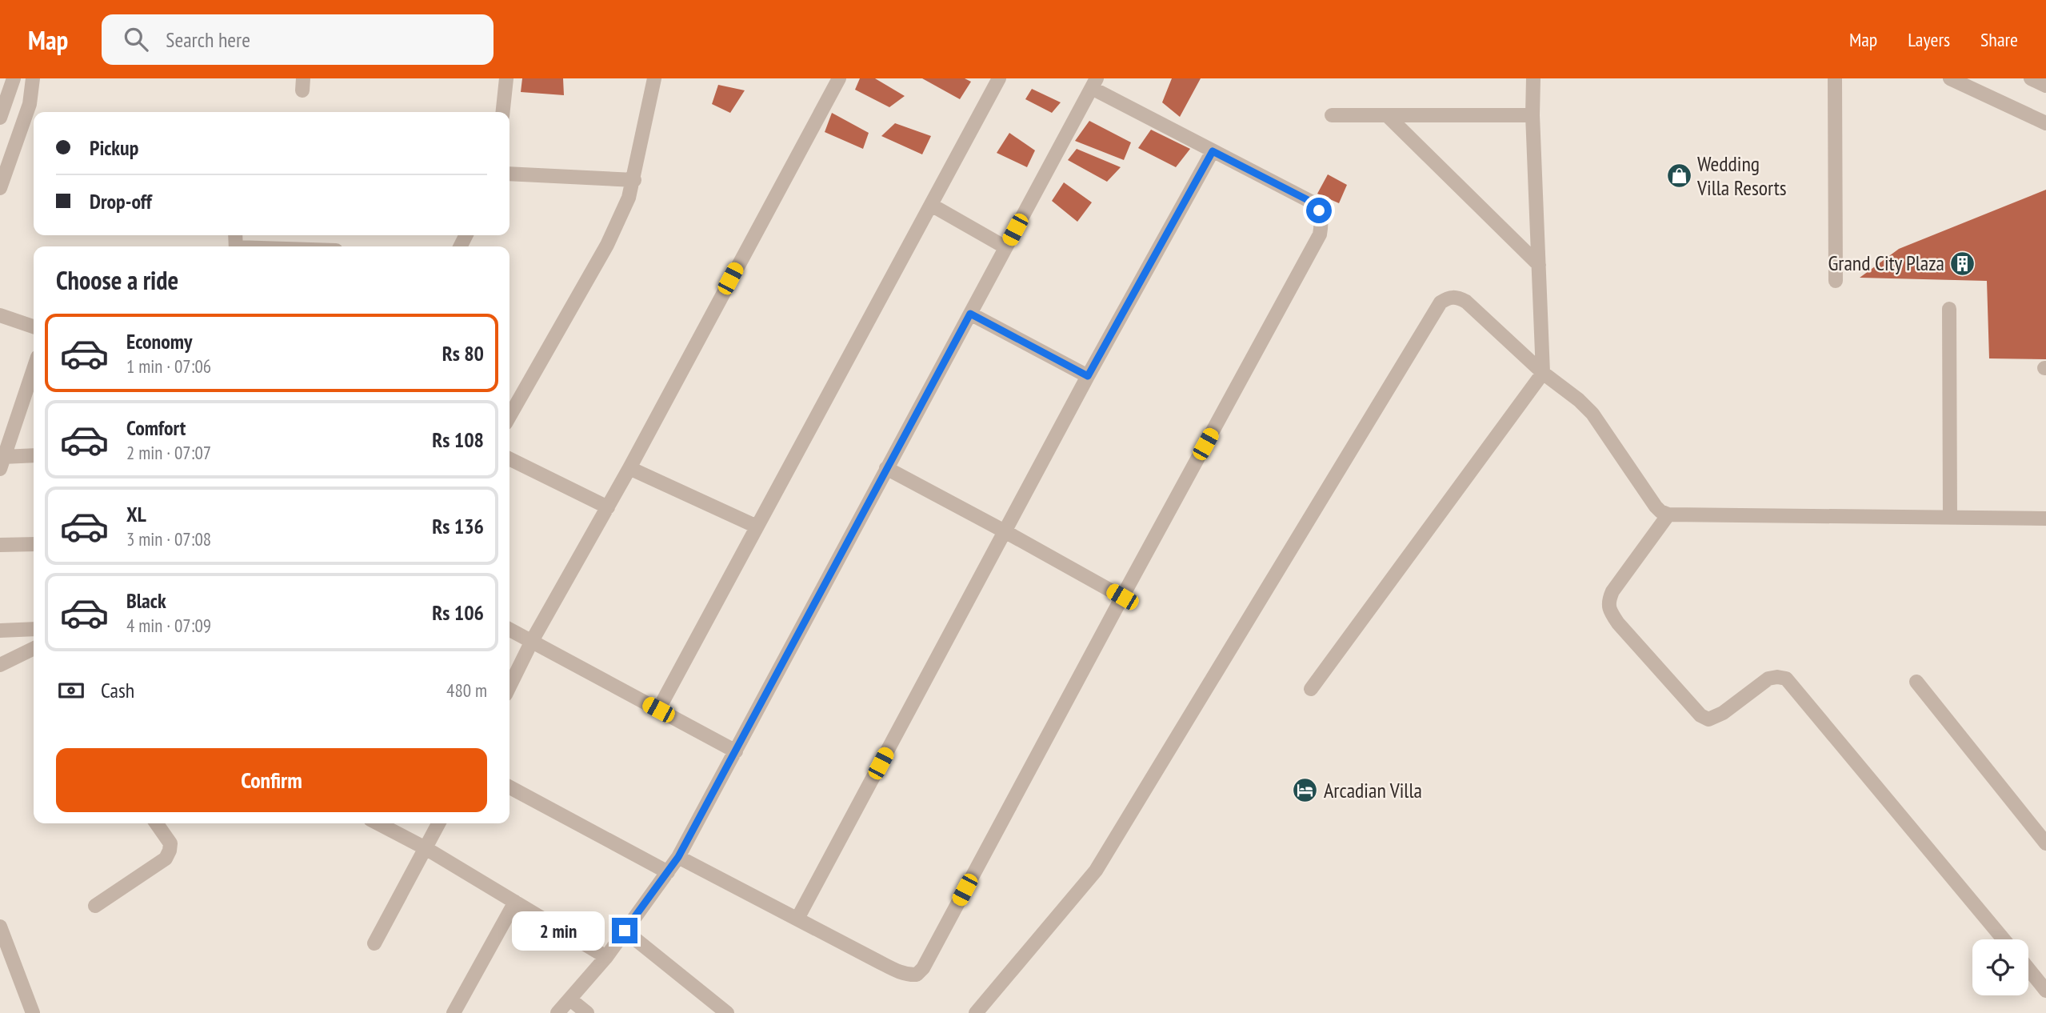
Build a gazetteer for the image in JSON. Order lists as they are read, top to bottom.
{
  "places": {
    "shop": ["Wedding Villa Resorts"],
    "building": ["Grand City Plaza"],
    "hotel": ["Arcadian Villa"]
  },
  "page": {
    "header": "Map",
    "search": "Search here",
    "nav": ["Map", "Layers", "Share"],
    "banner": ["Pickup", "Drop-off"],
    "heading": "Choose a ride",
    "list": [
      {
        "name": "Economy",
        "note": "1 min · 07:06",
        "value": "Rs 80"
      },
      {
        "name": "Comfort",
        "note": "2 min · 07:07",
        "value": "Rs 108"
      },
      {
        "name": "XL",
        "note": "3 min · 07:08",
        "value": "Rs 136"
      },
      {
        "name": "Black",
        "note": "4 min · 07:09",
        "value": "Rs 106"
      }
    ],
    "pay": ["Cash", "480 m"],
    "buttons": "Confirm",
    "bubble": "2 min"
  }
}
